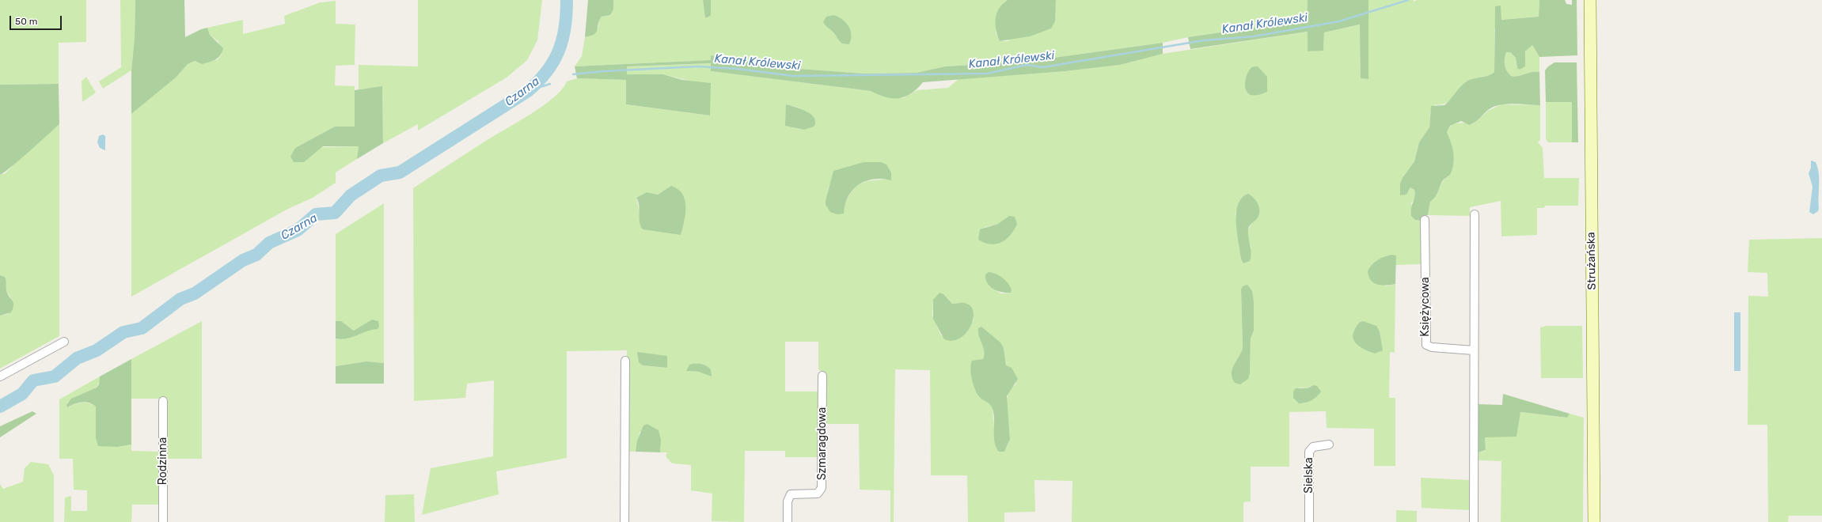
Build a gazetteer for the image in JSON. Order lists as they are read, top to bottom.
{
  "streets": {
    "main road": ["Strużańska"],
    "street": [
      "Księżycowa",
      "Szmaragdowa",
      "Rodzinna",
      "Sielska"
    ]
  },
  "water": ["Kanał Królewski", "Czarna"],
  "scale_bar": "50 m"
}
